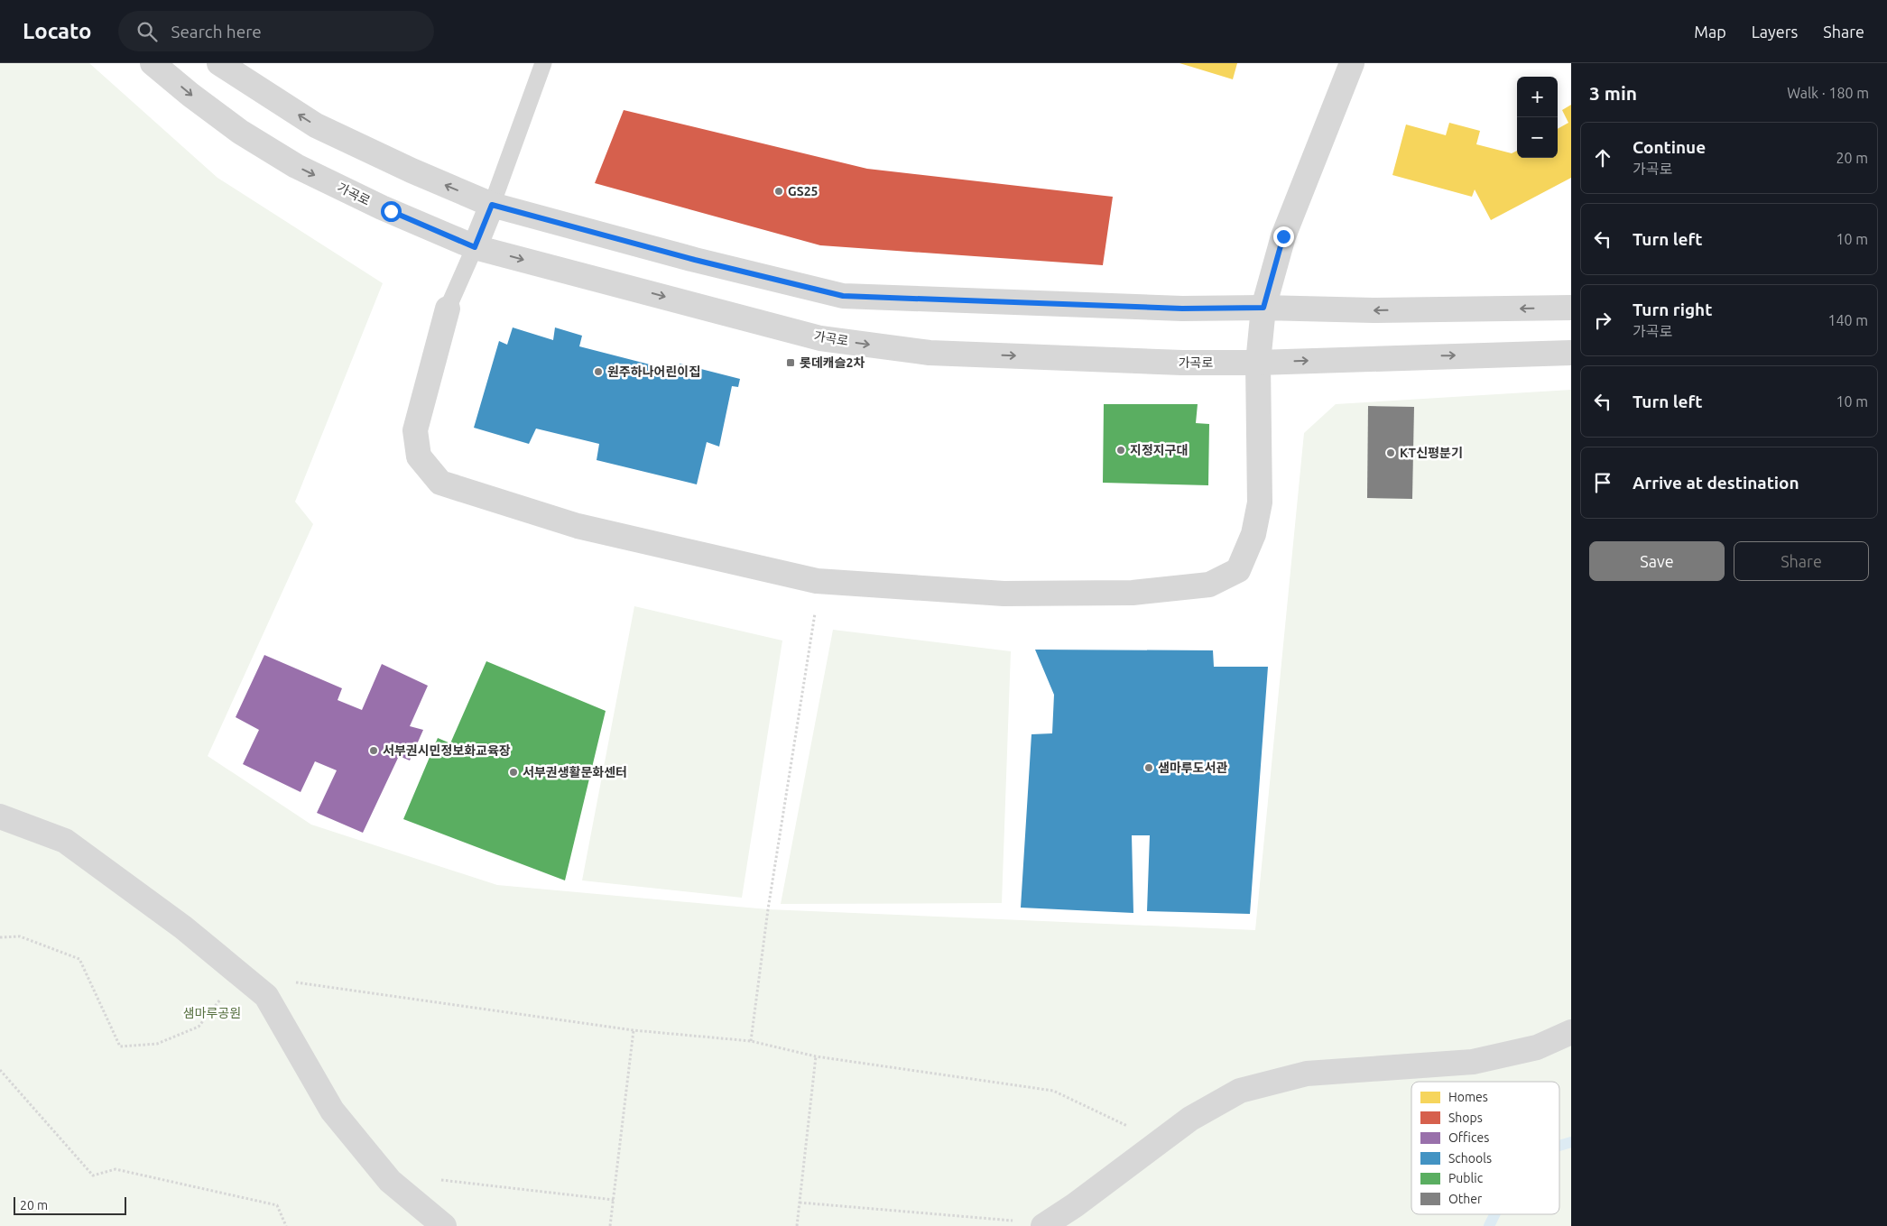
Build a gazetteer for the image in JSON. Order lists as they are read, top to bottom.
{
  "streets": {
    "street": ["가곡로"]
  },
  "parks": ["샘마루공원"],
  "places": {
    "other": [
      "GS25",
      "원주하나어린이집",
      "지정지구대",
      "KT신평분기",
      "서부권시민정보화교육장",
      "샘마루도서관",
      "서부권생활문화센터"
    ],
    "transit": ["롯데캐슬2차"]
  },
  "legend": [
    "Homes",
    "Shops",
    "Offices",
    "Schools",
    "Public",
    "Other"
  ],
  "scale_bar": "20 m",
  "page": {
    "header": "Locato",
    "search": "Search here",
    "nav": ["Map", "Layers", "Share"],
    "heading": ["3 min", "Walk · 180 m"],
    "map_buttons": ["+", "−"],
    "list": [
      ["Continue", "가곡로", "20 m"],
      ["Turn left", "10 m"],
      ["Turn right", "가곡로", "140 m"],
      ["Turn left", "10 m"],
      "Arrive at destination"
    ],
    "buttons": ["Save", "Share"],
    "scale": "20 m"
  }
}
